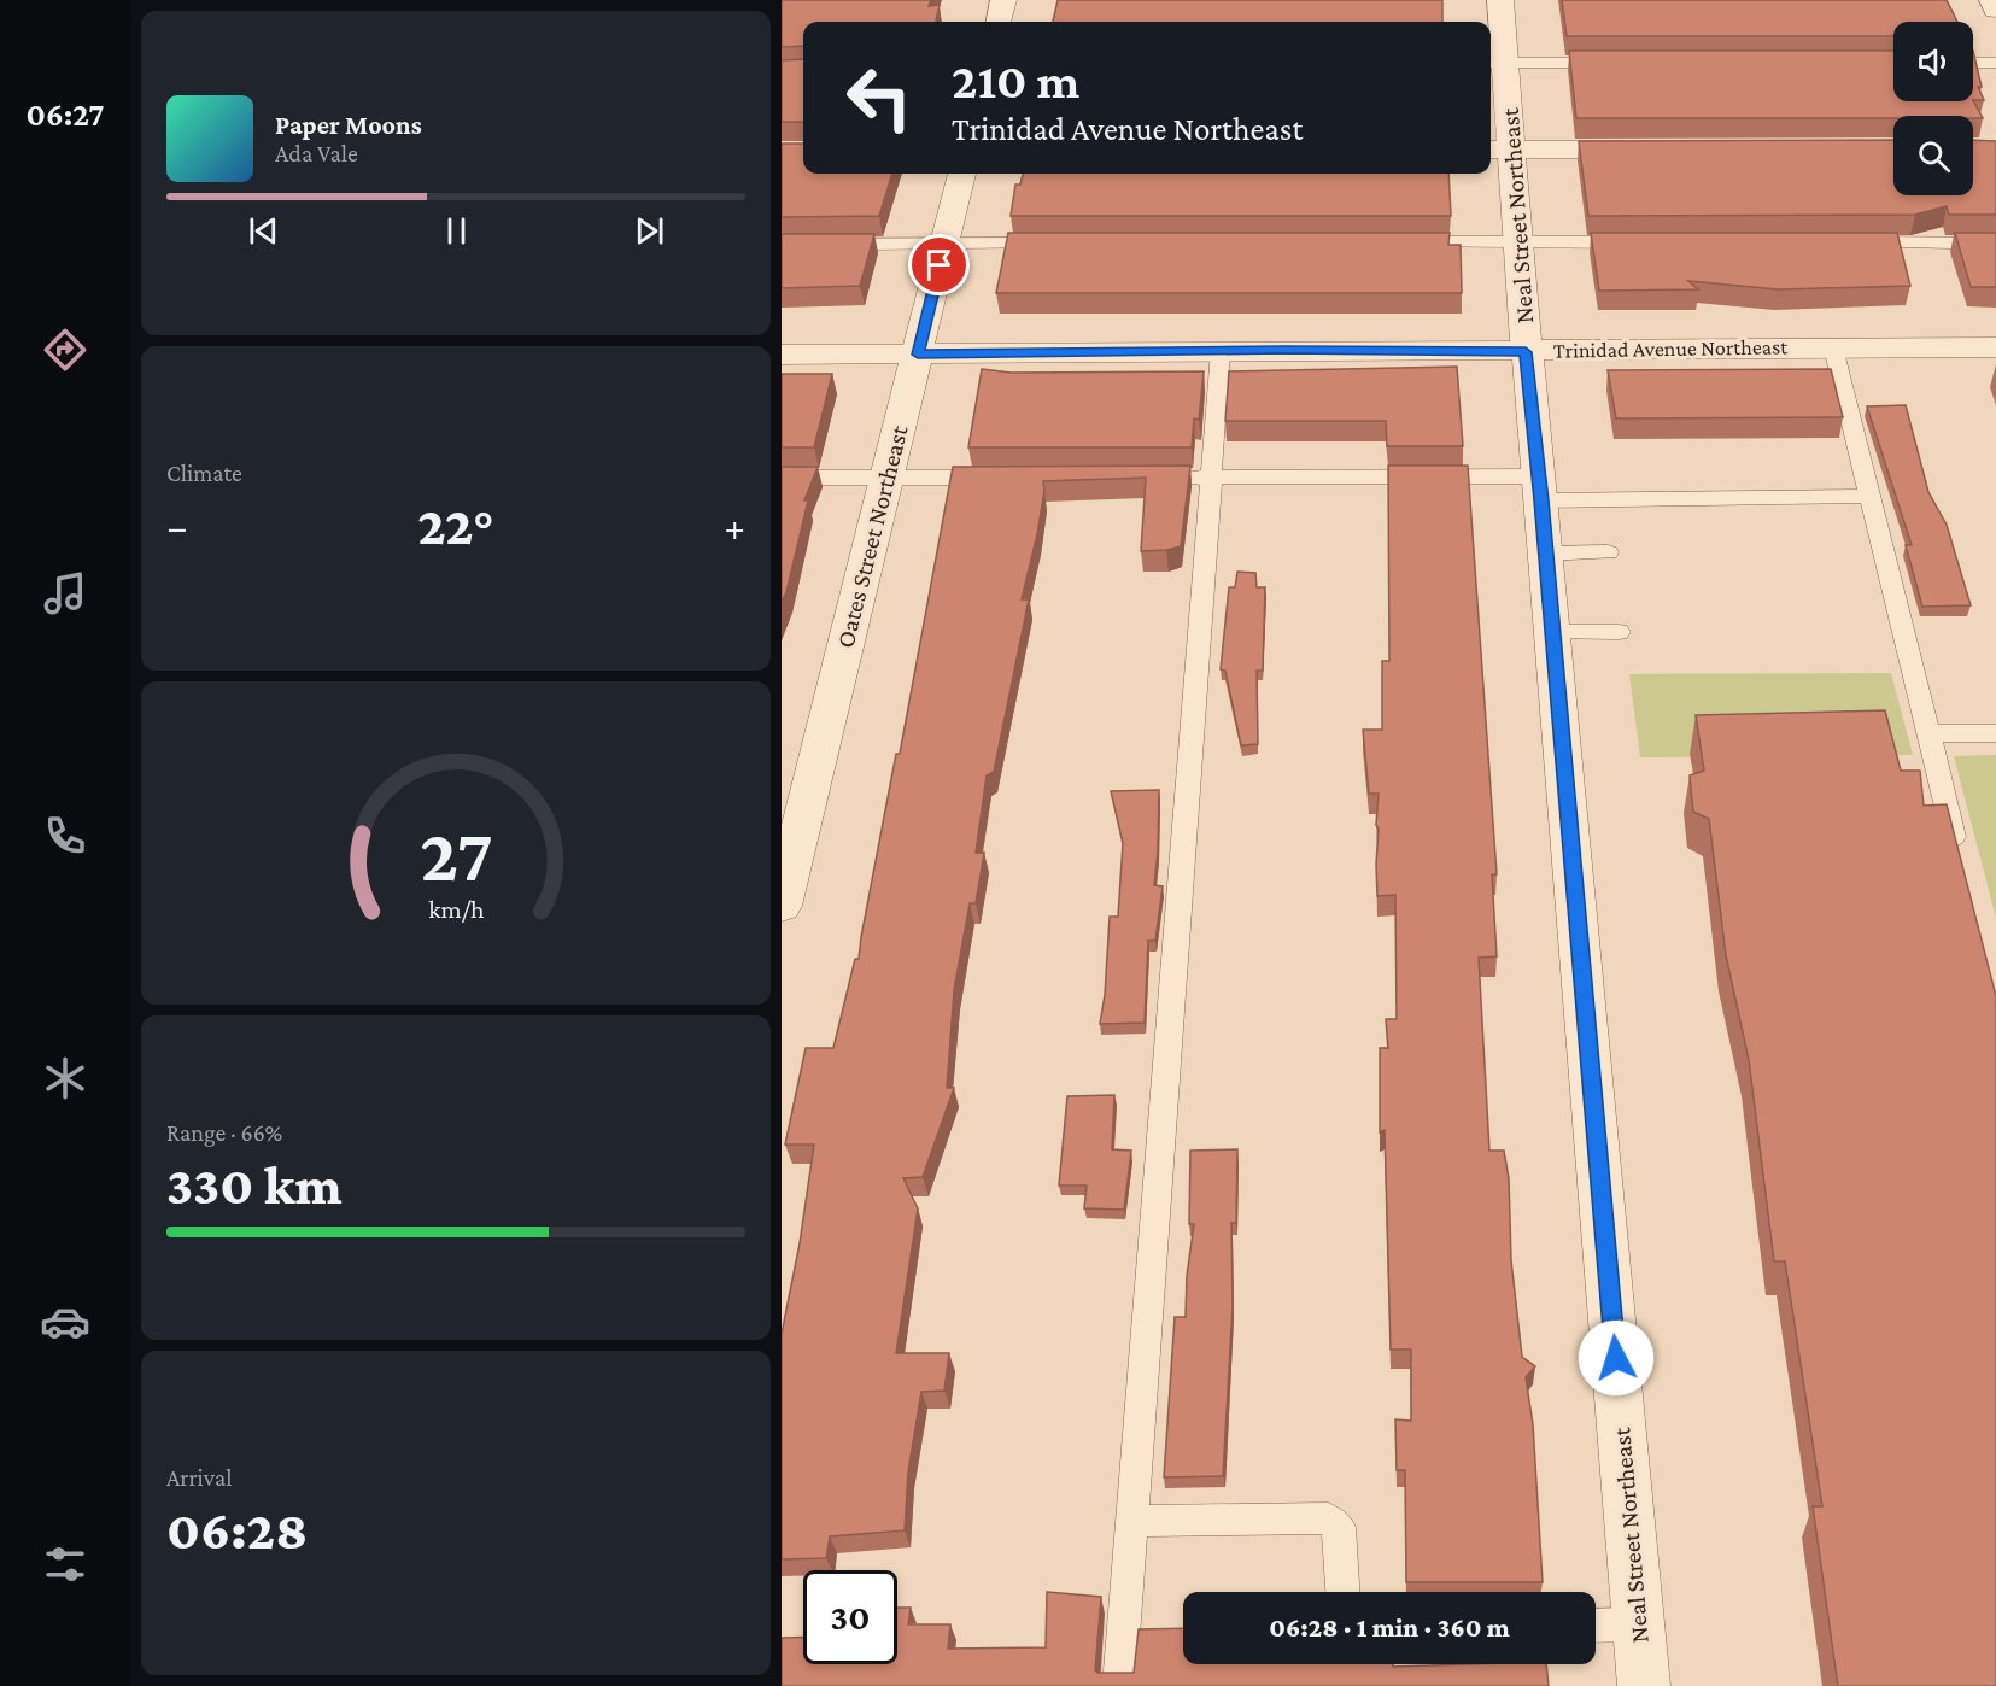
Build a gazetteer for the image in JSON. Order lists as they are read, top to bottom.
{
  "streets": {
    "street": ["Neal Street Northeast", "Trinidad Avenue Northeast", "Oates Street Northeast"]
  },
  "crossings": [
    ["Neal Street Northeast", "Trinidad Avenue Northeast"],
    ["Trinidad Avenue Northeast", "Oates Street Northeast"]
  ],
  "page": {
    "tabs": "06:27",
    "turn": ["210 m", "Trinidad Avenue Northeast"],
    "song": ["Paper Moons", "Ada Vale"],
    "tile": [
      "Climate",
      ["Range · 66%", "330 km"],
      ["Arrival", "06:28"]
    ],
    "heat": ["−", "22°", "+"],
    "limit": "30",
    "trip": "06:28 · 1 min · 360 m",
    "gauge": ["27", "km/h"]
  }
}
